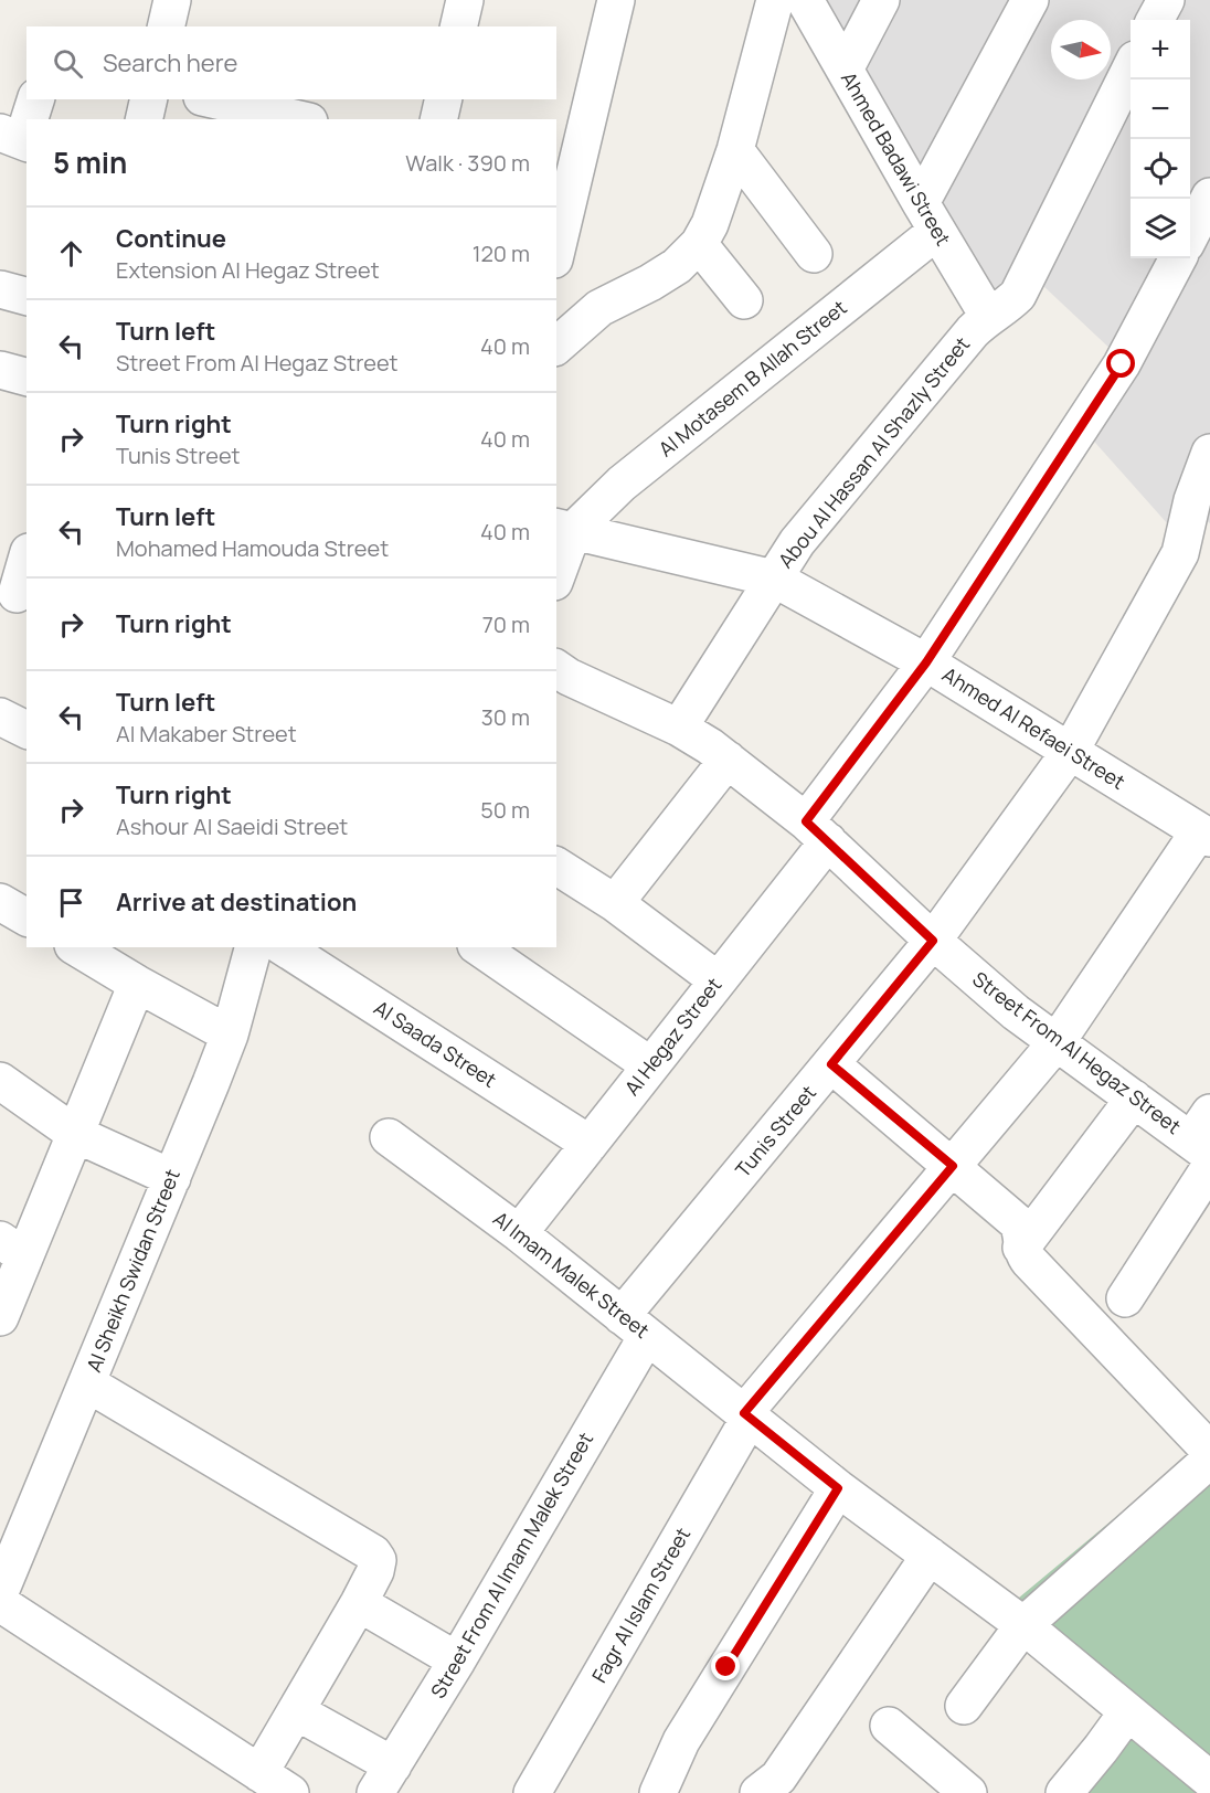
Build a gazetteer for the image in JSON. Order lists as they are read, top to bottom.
{
  "streets": {
    "street": [
      "Ahmed Badawi Street",
      "Al Motasem B Allah Street",
      "Abou Al Hassan Al Shazly Street",
      "Ahmed Al Refaei Street",
      "Al Hegaz Street",
      "Al Saada Street",
      "Street From Al Hegaz Street",
      "Tunis Street",
      "Al Sheikh Swidan Street",
      "Al Imam Malek Street",
      "Street From Al Imam Malek Street",
      "Fagr Al Islam Street"
    ]
  },
  "crossings": [
    ["Ahmed Badawi Street", "Al Motasem B Allah Street"],
    ["Ahmed Badawi Street", "Abou Al Hassan Al Shazly Street"],
    ["Al Motasem B Allah Street", "Ahmed Al Refaei Street"],
    ["Abou Al Hassan Al Shazly Street", "Ahmed Al Refaei Street"],
    ["Abou Al Hassan Al Shazly Street", "Street From Al Hegaz Street"],
    ["Ahmed Al Refaei Street", "Al Hegaz Street"],
    ["Ahmed Al Refaei Street", "Tunis Street"],
    ["Ahmed Al Refaei Street", "Fagr Al Islam Street"],
    ["Al Hegaz Street", "Al Saada Street"],
    ["Al Hegaz Street", "Street From Al Hegaz Street"],
    ["Al Hegaz Street", "Al Imam Malek Street"],
    ["Street From Al Hegaz Street", "Tunis Street"],
    ["Street From Al Hegaz Street", "Fagr Al Islam Street"],
    ["Tunis Street", "Al Imam Malek Street"],
    ["Tunis Street", "Street From Al Imam Malek Street"],
    ["Al Imam Malek Street", "Street From Al Imam Malek Street"],
    ["Al Imam Malek Street", "Fagr Al Islam Street"]
  ],
  "north": "right",
  "page": {
    "map_buttons": ["+", "−"],
    "search": "Search here",
    "heading": ["5 min", "Walk · 390 m"],
    "list": [
      ["Continue", "Extension Al Hegaz Street", "120 m"],
      ["Turn left", "Street From Al Hegaz Street", "40 m"],
      ["Turn right", "Tunis Street", "40 m"],
      ["Turn left", "Mohamed Hamouda Street", "40 m"],
      ["Turn right", "70 m"],
      ["Turn left", "Al Makaber Street", "30 m"],
      ["Turn right", "Ashour Al Saeidi Street", "50 m"],
      "Arrive at destination"
    ]
  }
}
